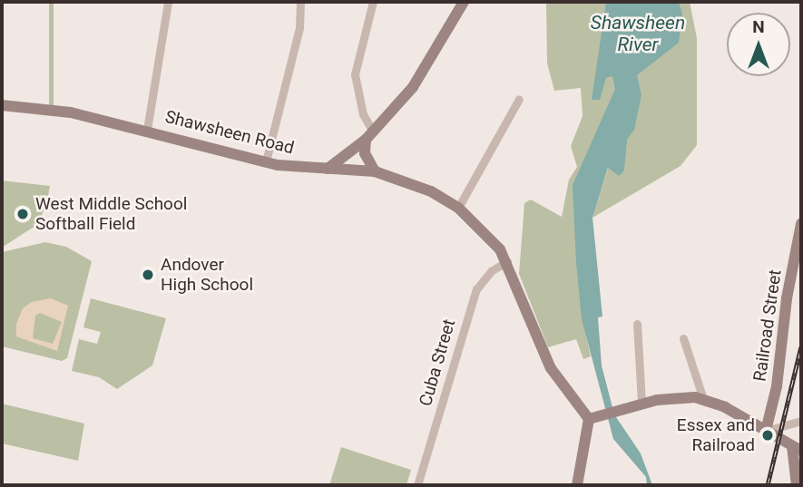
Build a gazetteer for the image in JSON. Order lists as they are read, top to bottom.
{
  "streets": {
    "main road": ["Shawsheen Road", "Railroad Street"],
    "street": ["Cuba Street"]
  },
  "crossings": [
    ["Shawsheen Road", "Cuba Street"]
  ],
  "water": ["Shawsheen River"],
  "places": ["West Middle School Softball Field", "Andover High School", "Essex and Railroad"],
  "north": "top"
}
